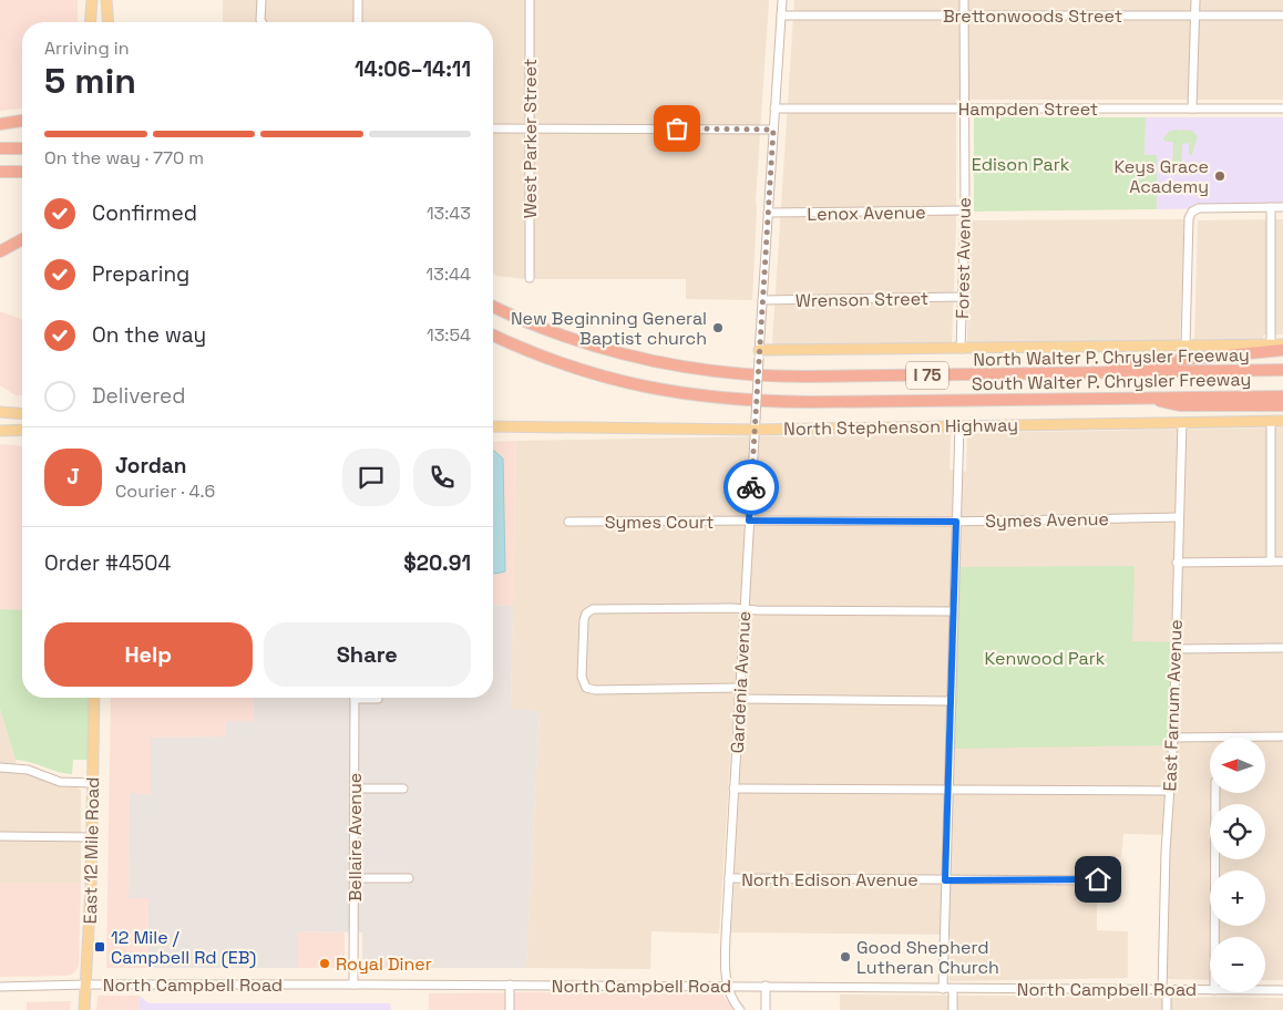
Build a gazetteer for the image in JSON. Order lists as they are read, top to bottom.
{
  "streets": {
    "highway": ["North Walter P. Chrysler Freeway", "I 75", "South Walter P. Chrysler Freeway"],
    "main road": ["North Stephenson Highway", "East 12 Mile Road"],
    "street": [
      "Brettonwoods Street",
      "Hampden Street",
      "West Parker Street",
      "Lenox Avenue",
      "Forest Avenue",
      "Wrenson Street",
      "Symes Avenue",
      "Symes Court",
      "Gardenia Avenue",
      "East Farnum Avenue",
      "Bellaire Avenue",
      "North Edison Avenue",
      "North Campbell Road"
    ]
  },
  "crossings": [
    ["Brettonwoods Street", "Forest Avenue"],
    ["Brettonwoods Street", "Gardenia Avenue"],
    ["Hampden Street", "Forest Avenue"],
    ["Hampden Street", "Gardenia Avenue"],
    ["Lenox Avenue", "Forest Avenue"],
    ["Lenox Avenue", "Gardenia Avenue"],
    ["Forest Avenue", "Wrenson Street"],
    ["Wrenson Street", "Gardenia Avenue"],
    ["North Stephenson Highway", "Gardenia Avenue"],
    ["North Stephenson Highway", "East Farnum Avenue"],
    ["Symes Avenue", "Symes Court"],
    ["Symes Avenue", "Gardenia Avenue"],
    ["Symes Avenue", "East Farnum Avenue"],
    ["Symes Court", "Gardenia Avenue"],
    ["Gardenia Avenue", "North Edison Avenue"],
    ["Gardenia Avenue", "North Campbell Road"],
    ["East Farnum Avenue", "North Campbell Road"],
    ["Bellaire Avenue", "North Campbell Road"],
    ["East 12 Mile Road", "North Campbell Road"]
  ],
  "parks": ["Edison Park", "Kenwood Park"],
  "places": {
    "other": [
      "Keys Grace Academy",
      "New Beginning General Baptist church",
      "Good Shepherd Lutheran Church",
      "Royal Diner"
    ],
    "transit": ["12 Mile / Campbell Rd (EB)"]
  },
  "north": "left",
  "page": {
    "heading": ["5 min", "Arriving in", "14:06–14:11"],
    "panel": [
      "Jordan",
      "Courier · 4.6",
      "Order #4504",
      "$20.91"
    ],
    "bar": "On the way · 770 m",
    "list": [
      ["Confirmed", "13:43"],
      ["Preparing", "13:44"],
      ["On the way", "13:54"],
      "Delivered"
    ],
    "round": "J",
    "buttons": ["Help", "Share"],
    "map_buttons": ["+", "−"]
  }
}
